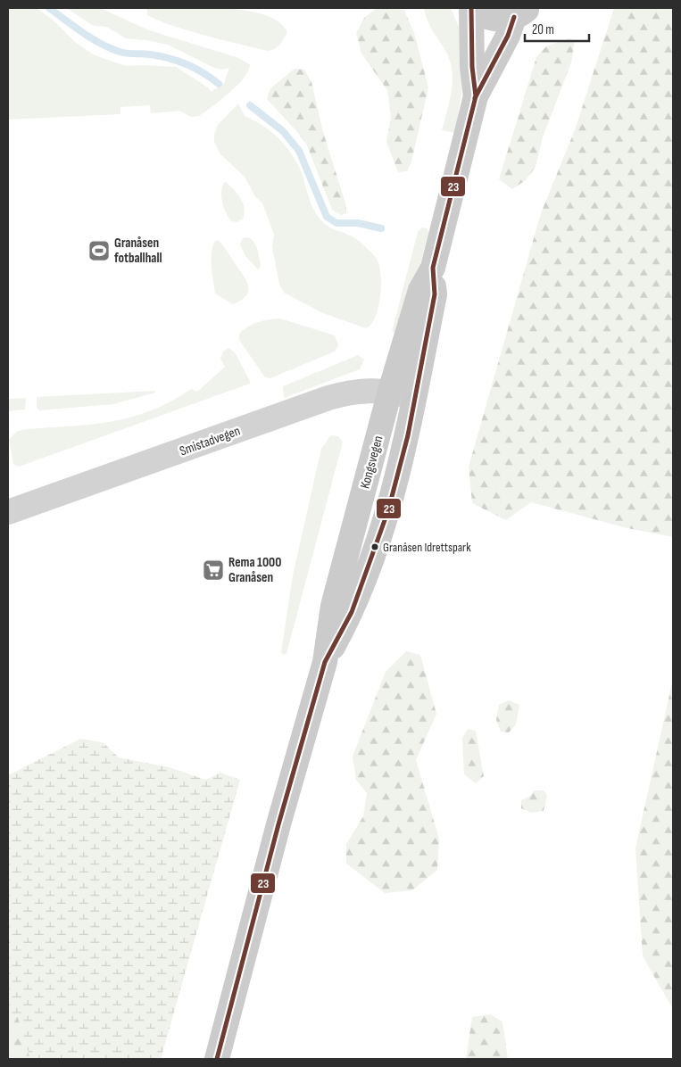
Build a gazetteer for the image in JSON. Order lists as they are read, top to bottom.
{
  "streets": {
    "main road": ["Kongsvegen"],
    "street": ["Smistadvegen"]
  },
  "crossings": [
    ["Smistadvegen", "Kongsvegen"]
  ],
  "places": {
    "sports": ["Granåsen fotballhall"],
    "other": ["Granåsen Idrettspark"],
    "supermarket": ["Rema 1000 Granåsen"]
  },
  "lines": ["transit line 23"],
  "scale_bar": "20 m"
}
